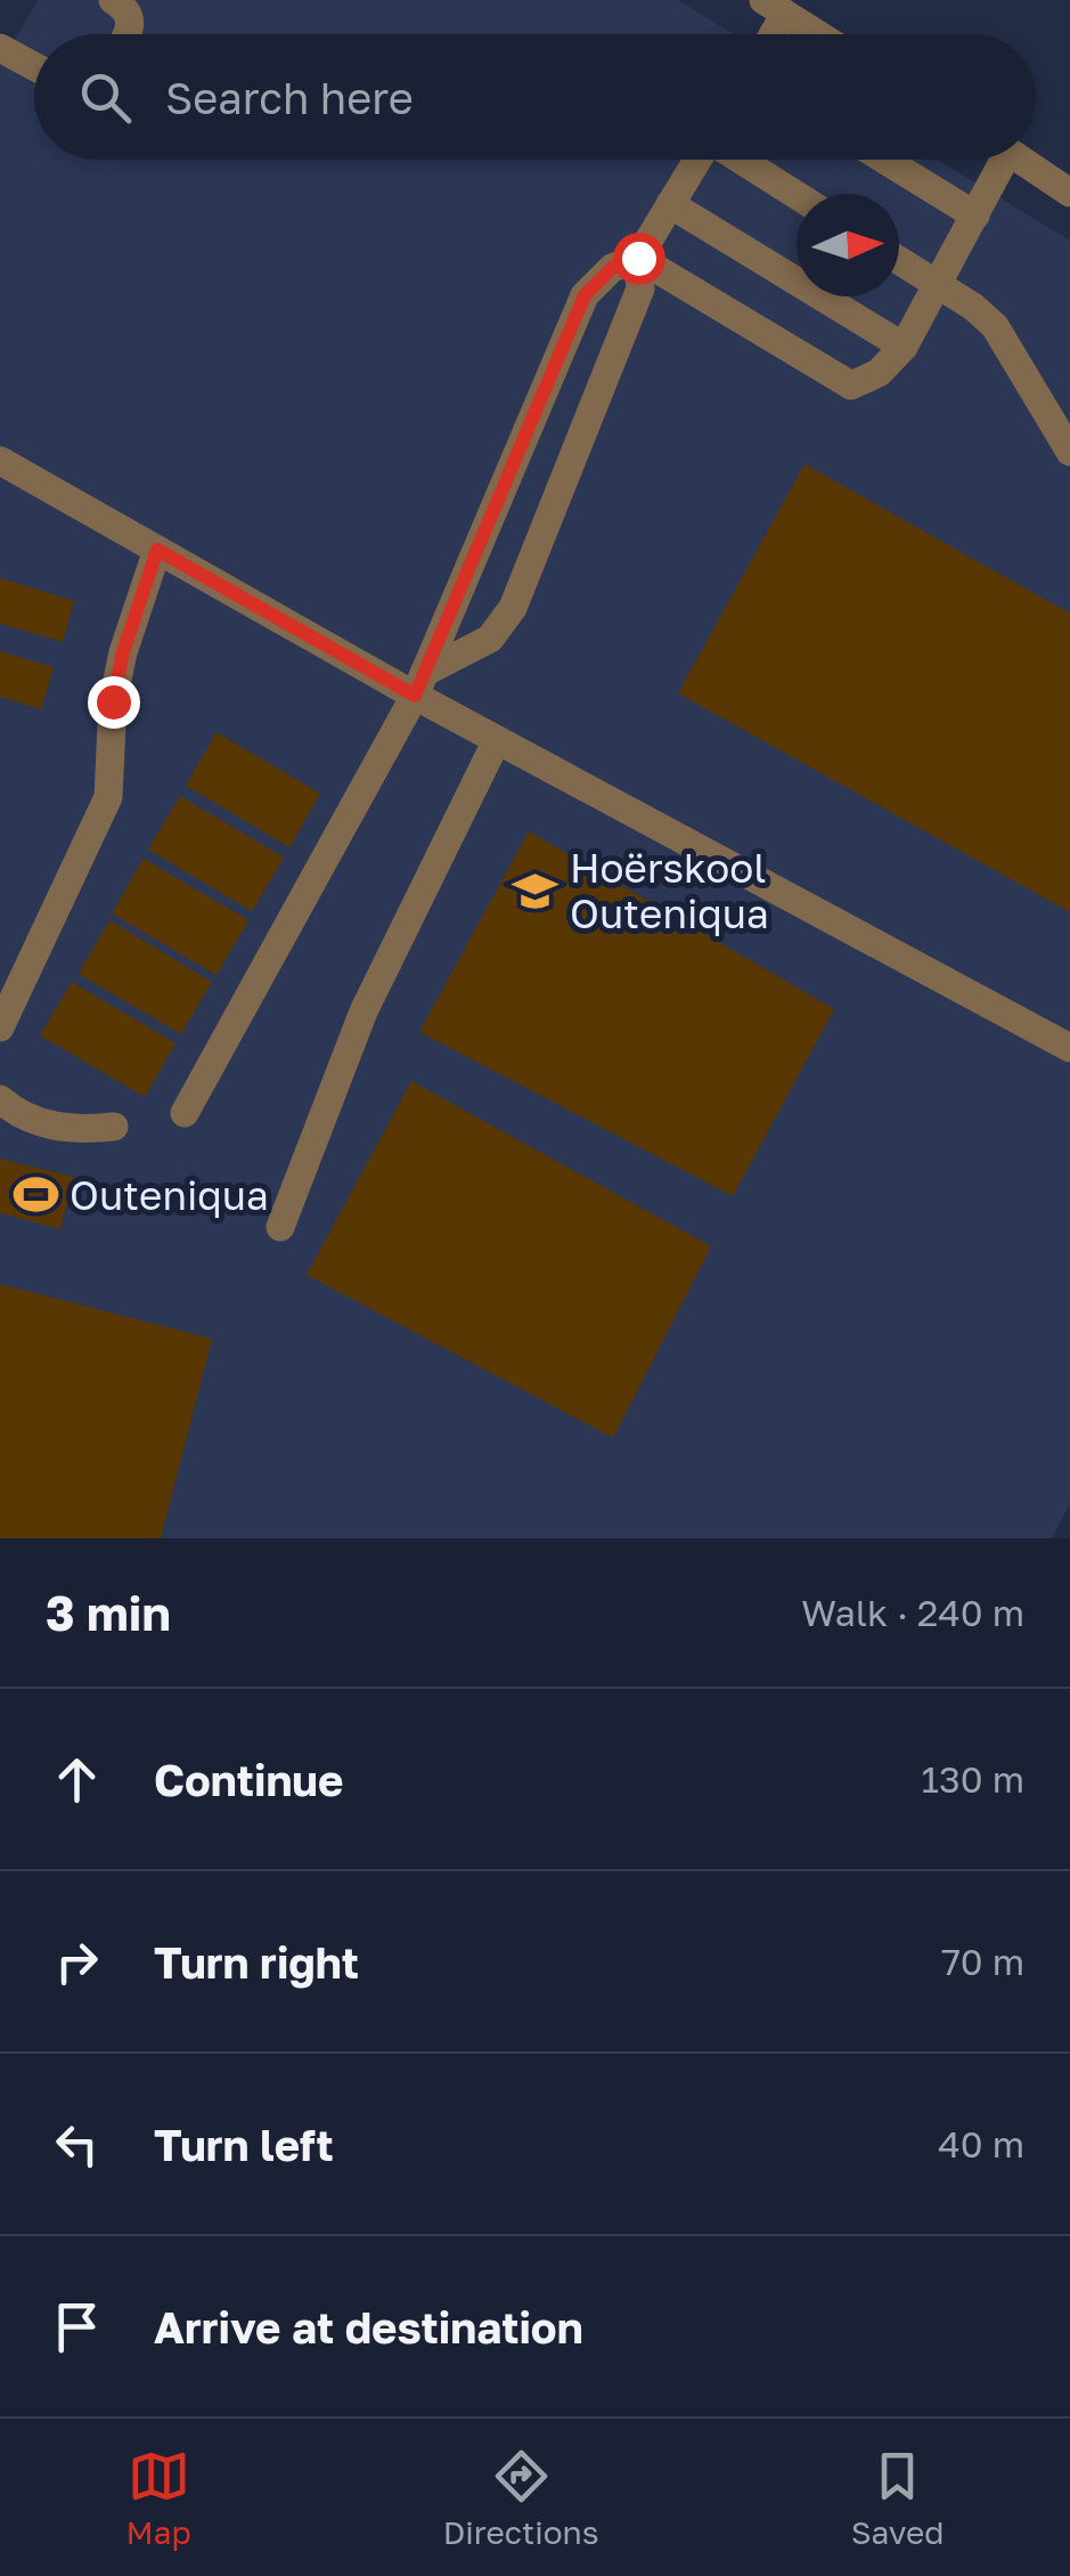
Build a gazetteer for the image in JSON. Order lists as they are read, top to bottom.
{
  "places": {
    "school or university": ["Hoërskool Outeniqua"],
    "sports": ["Outeniqua"]
  },
  "north": "right",
  "page": {
    "search": "Search here",
    "heading": ["3 min", "Walk · 240 m"],
    "list": [
      ["Continue", "130 m"],
      ["Turn right", "70 m"],
      ["Turn left", "40 m"],
      "Arrive at destination"
    ],
    "nav": ["Map", "Directions", "Saved"]
  }
}
